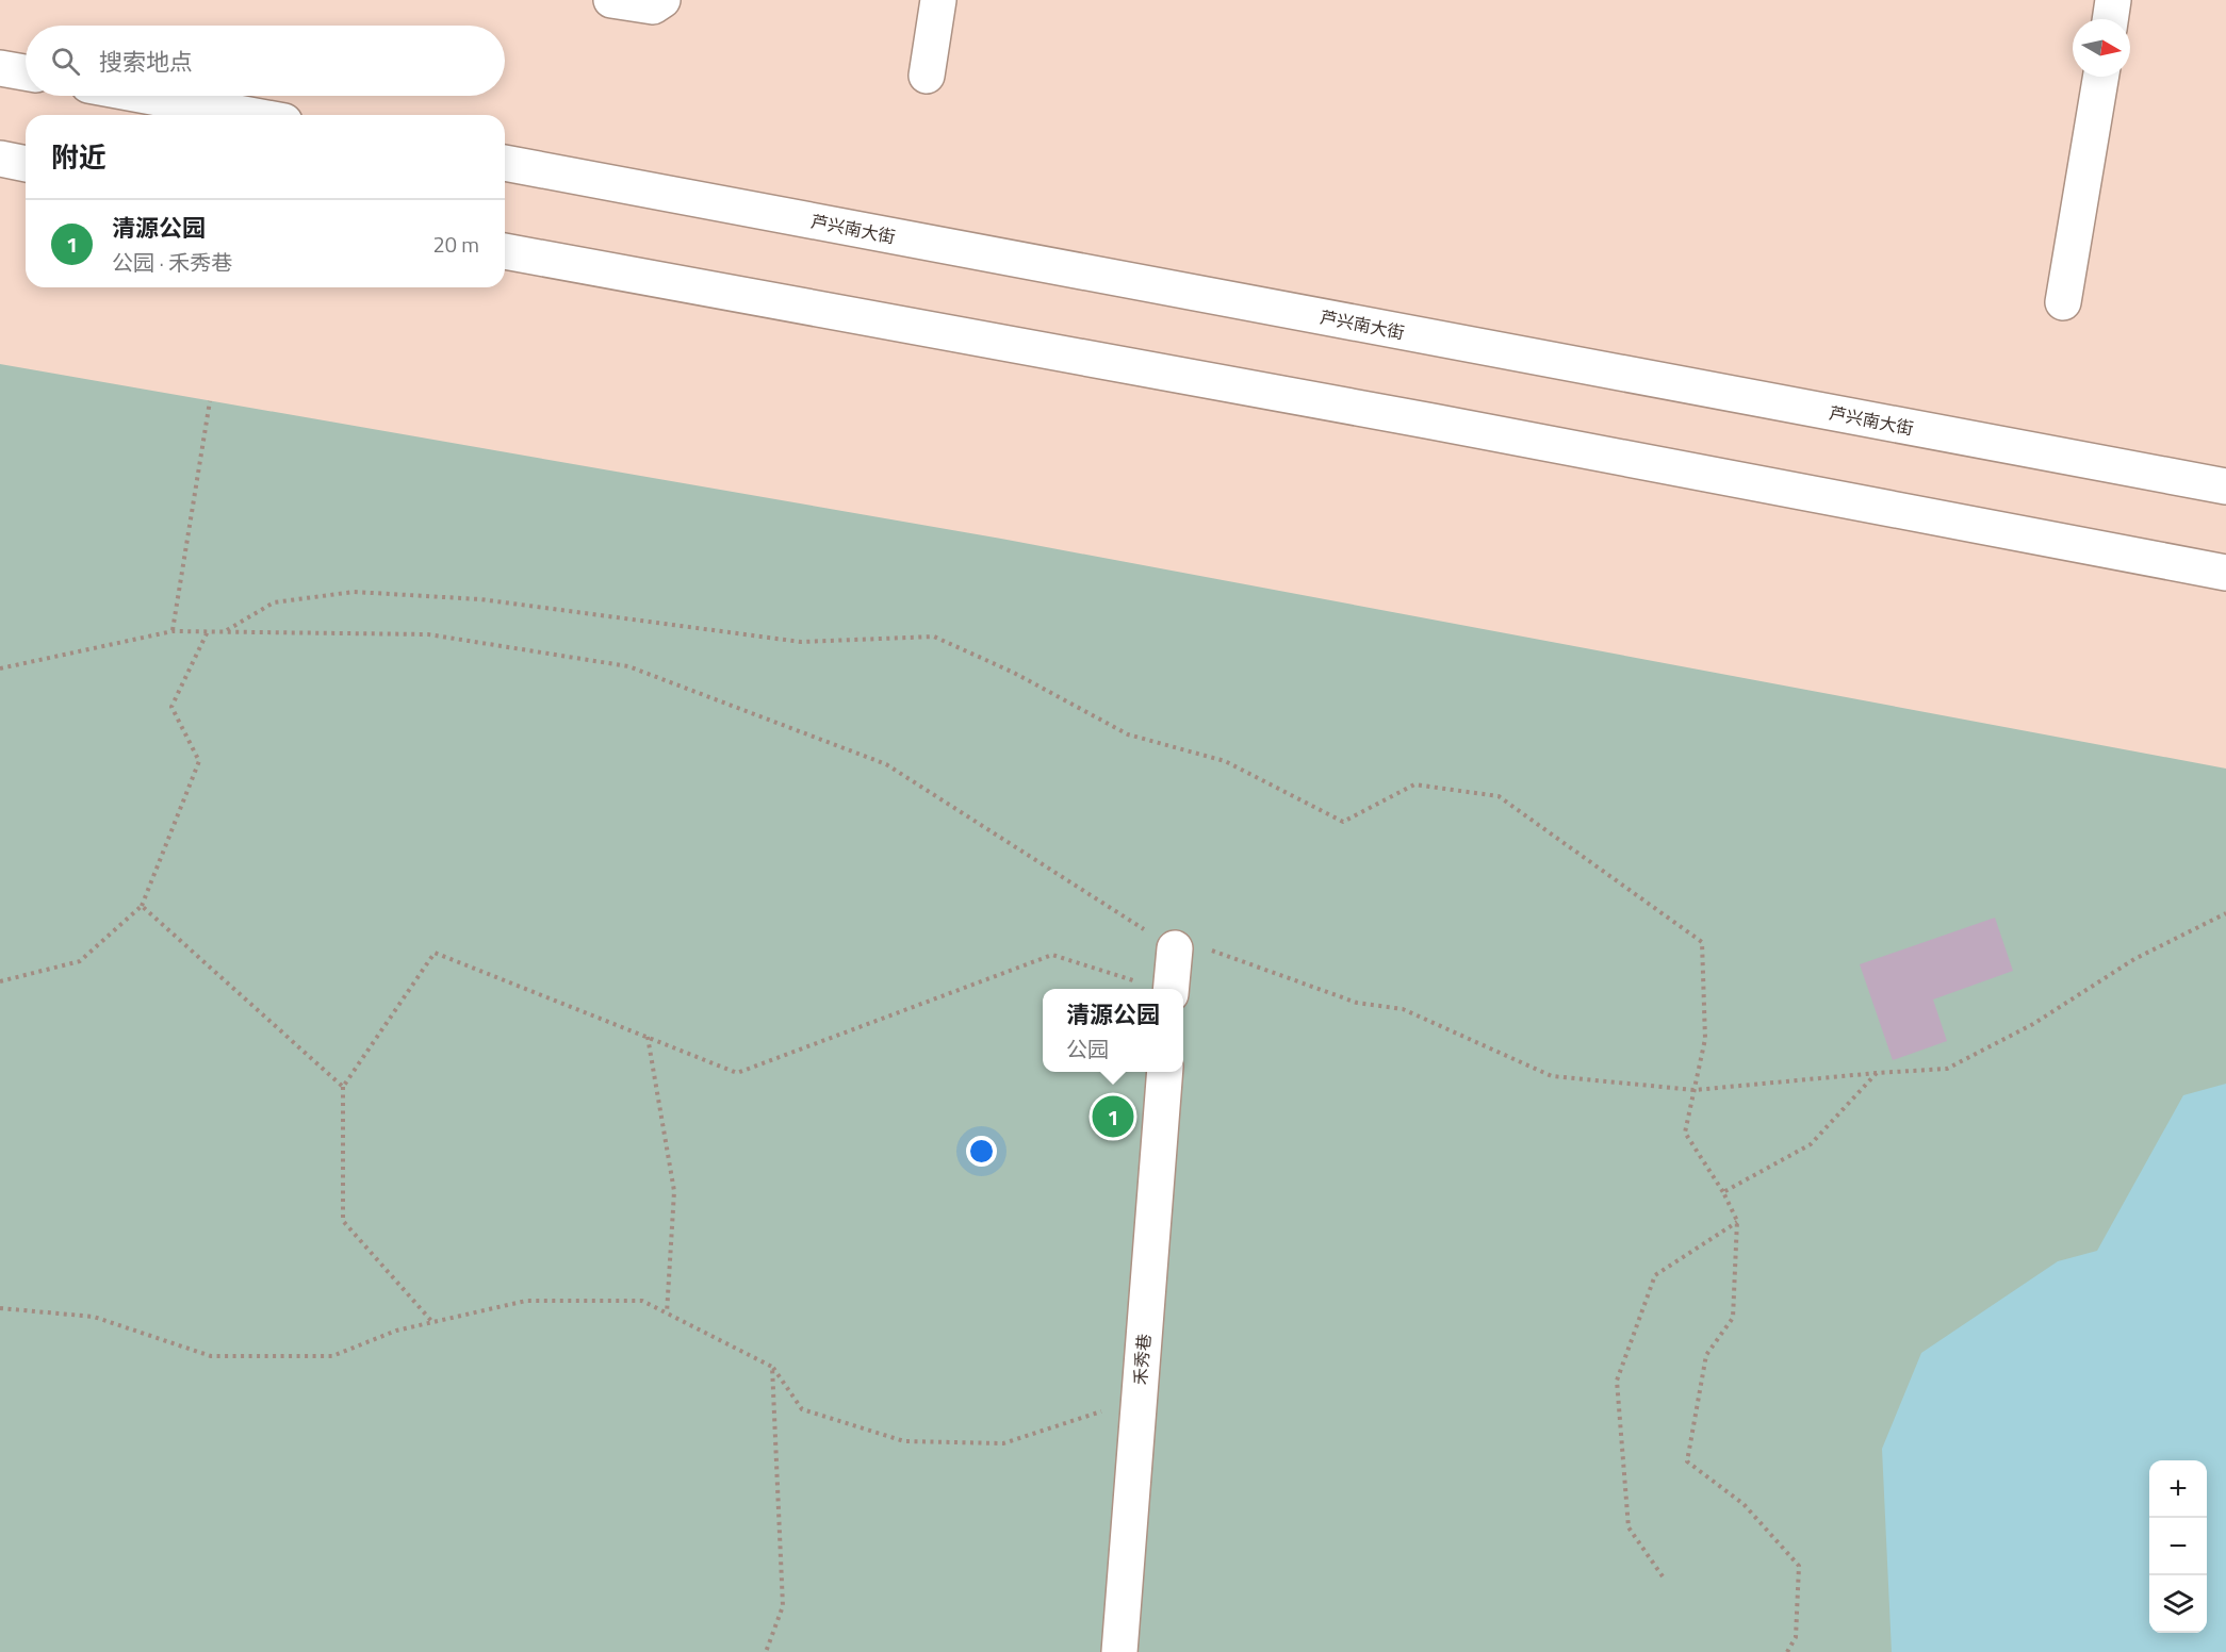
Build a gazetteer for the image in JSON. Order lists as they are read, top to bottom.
{
  "streets": {
    "main road": ["芦兴南大街", "禾秀巷"]
  },
  "north": "right",
  "page": {
    "search": "搜索地点",
    "heading": "附近",
    "list": [
      {
        "mark": "1",
        "name": "清源公园",
        "note": "公园 · 禾秀巷",
        "value": "20 m"
      }
    ],
    "popup": ["清源公园", "公园"],
    "pins": "1",
    "map_buttons": ["+", "−"]
  }
}
